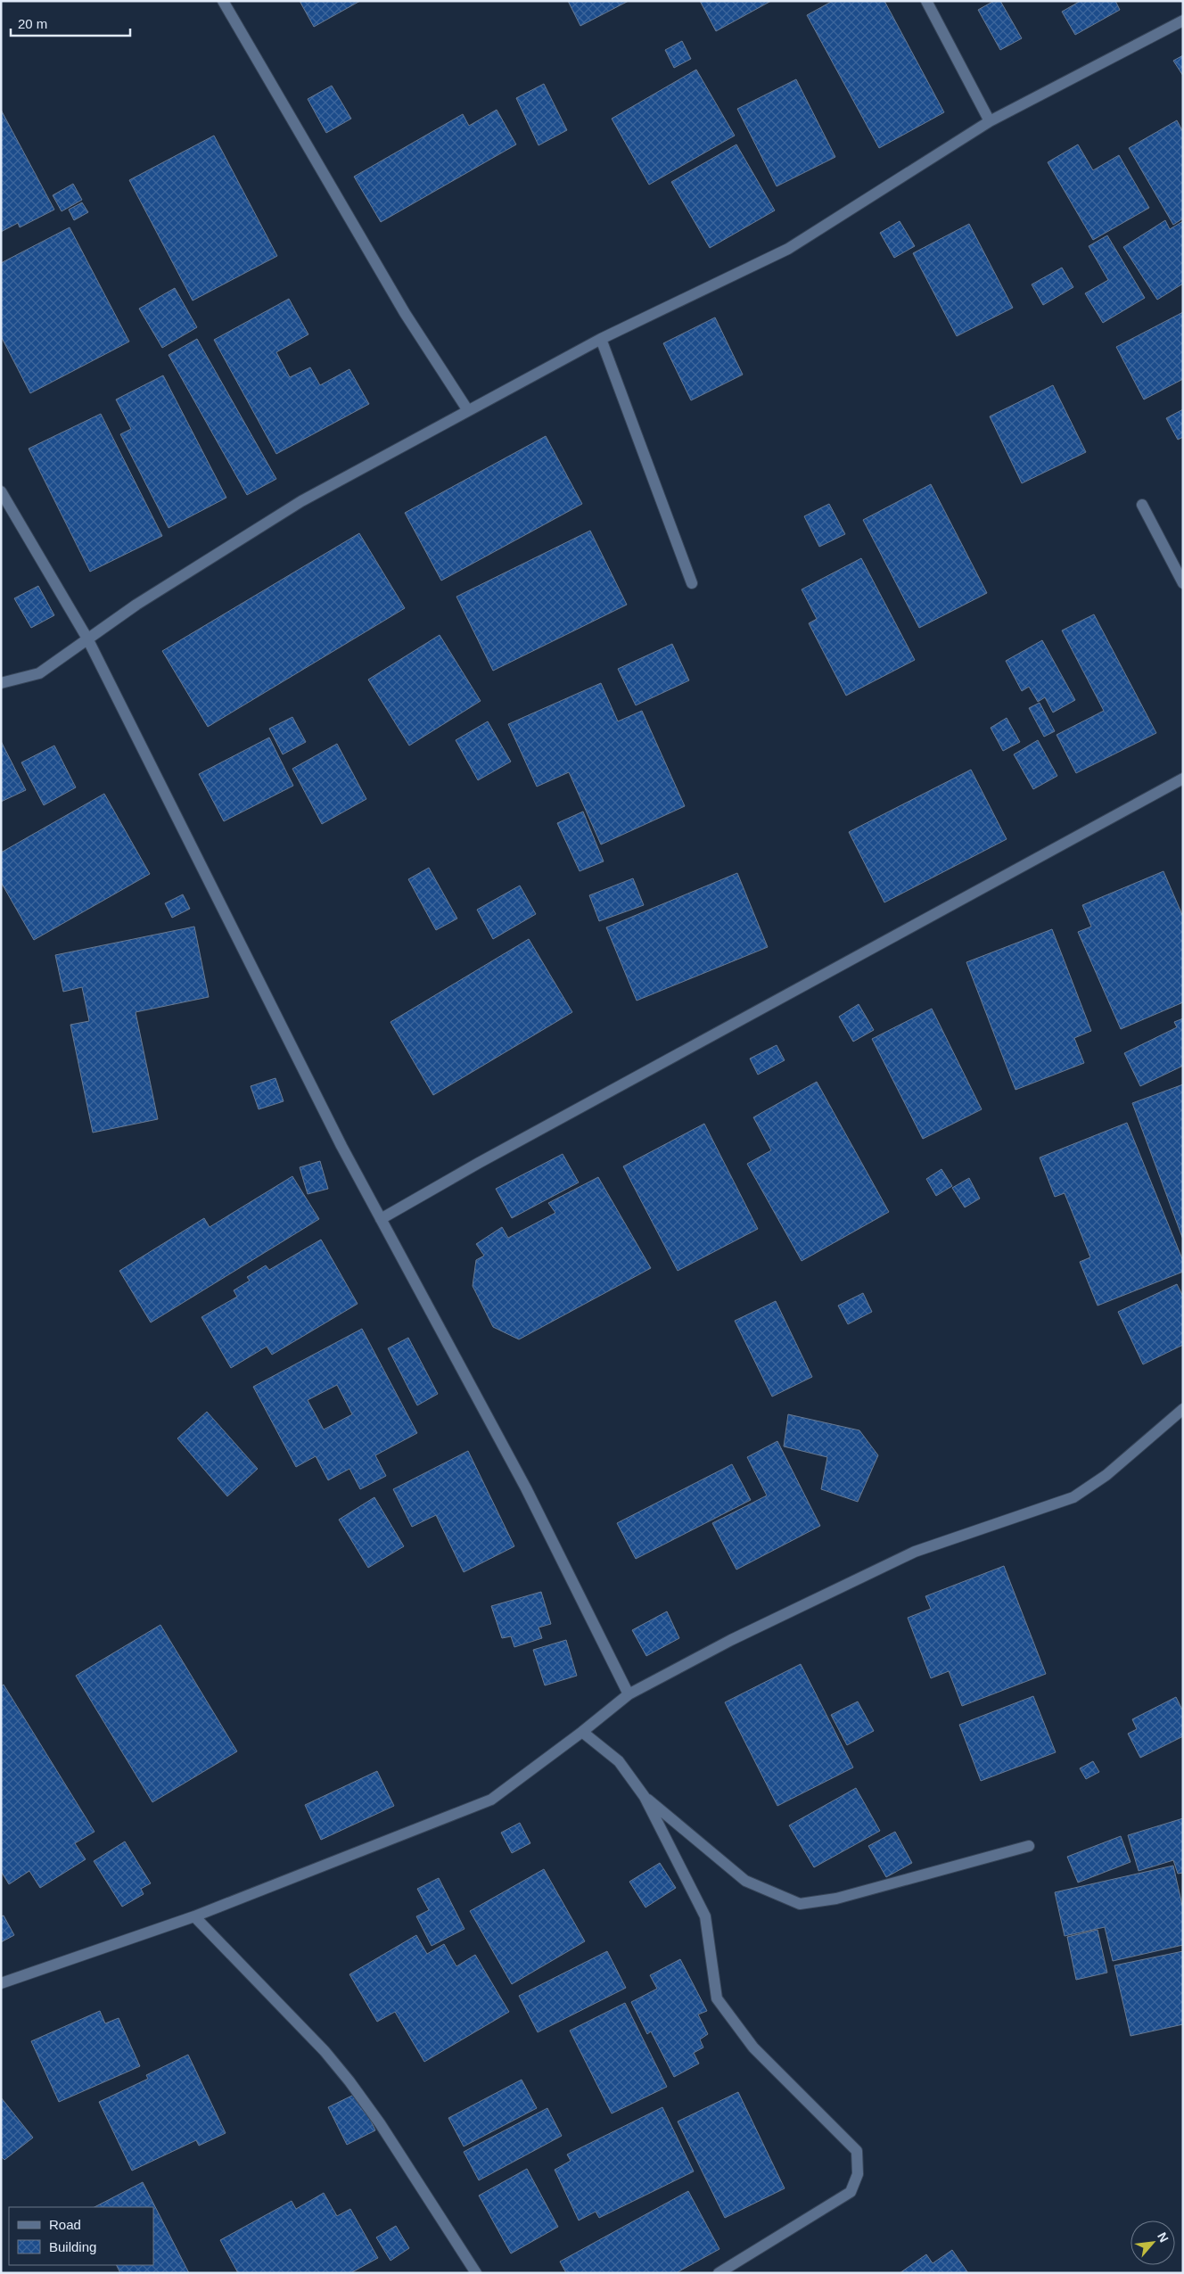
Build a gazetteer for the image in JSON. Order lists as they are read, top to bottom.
{
  "legend": ["Road", "Building"],
  "scale_bar": "20 m",
  "north": "top right"
}
